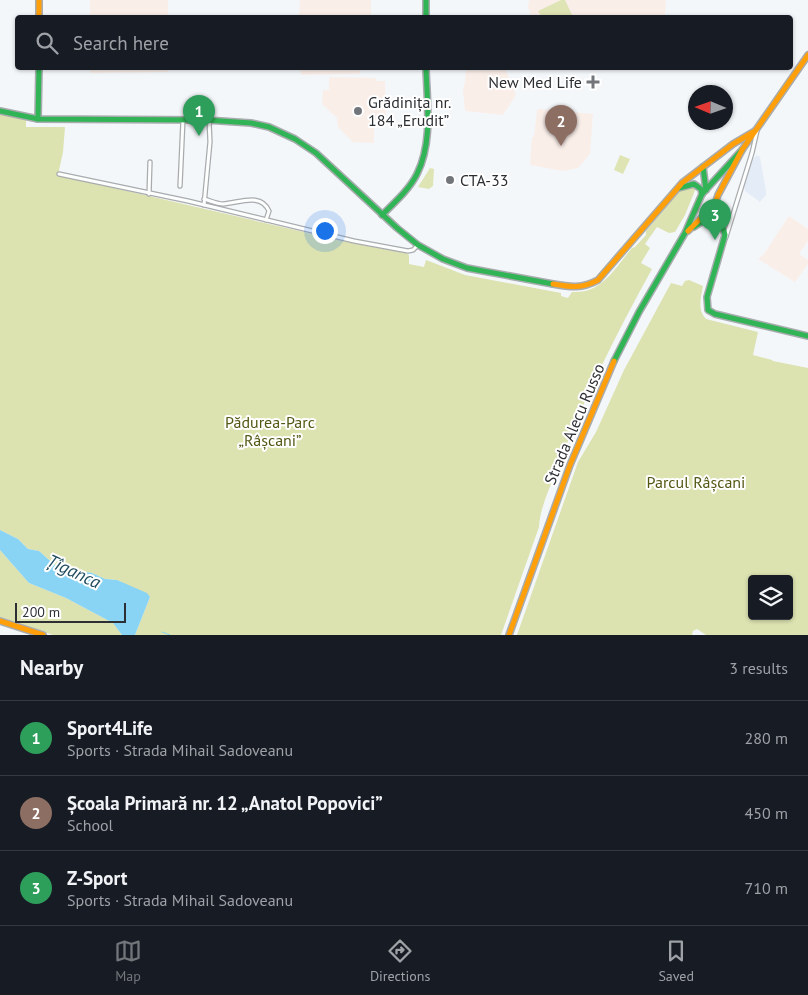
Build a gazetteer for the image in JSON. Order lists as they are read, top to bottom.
{
  "streets": {
    "main road": ["Strada Alecu Russo"]
  },
  "water": ["Țîganca"],
  "parks": ["Pădurea-Parc „Râșcani”", "Parcul Râșcani"],
  "places": {
    "health": ["New Med Life"],
    "other": ["Grădinița nr. 184 „Erudit”", "CTA-33"]
  },
  "scale_bar": "200 m",
  "north": "left",
  "page": {
    "search": "Search here",
    "pins": ["1", "2", "3"],
    "scale": "200 m",
    "heading": ["Nearby", "3 results"],
    "list": [
      {
        "mark": "1",
        "name": "Sport4Life",
        "note": "Sports · Strada Mihail Sadoveanu",
        "value": "280 m"
      },
      {
        "mark": "2",
        "name": "Școala Primară nr. 12 „Anatol Popovici”",
        "note": "School",
        "value": "450 m"
      },
      {
        "mark": "3",
        "name": "Z-Sport",
        "note": "Sports · Strada Mihail Sadoveanu",
        "value": "710 m"
      }
    ],
    "nav": ["Map", "Directions", "Saved"]
  }
}
